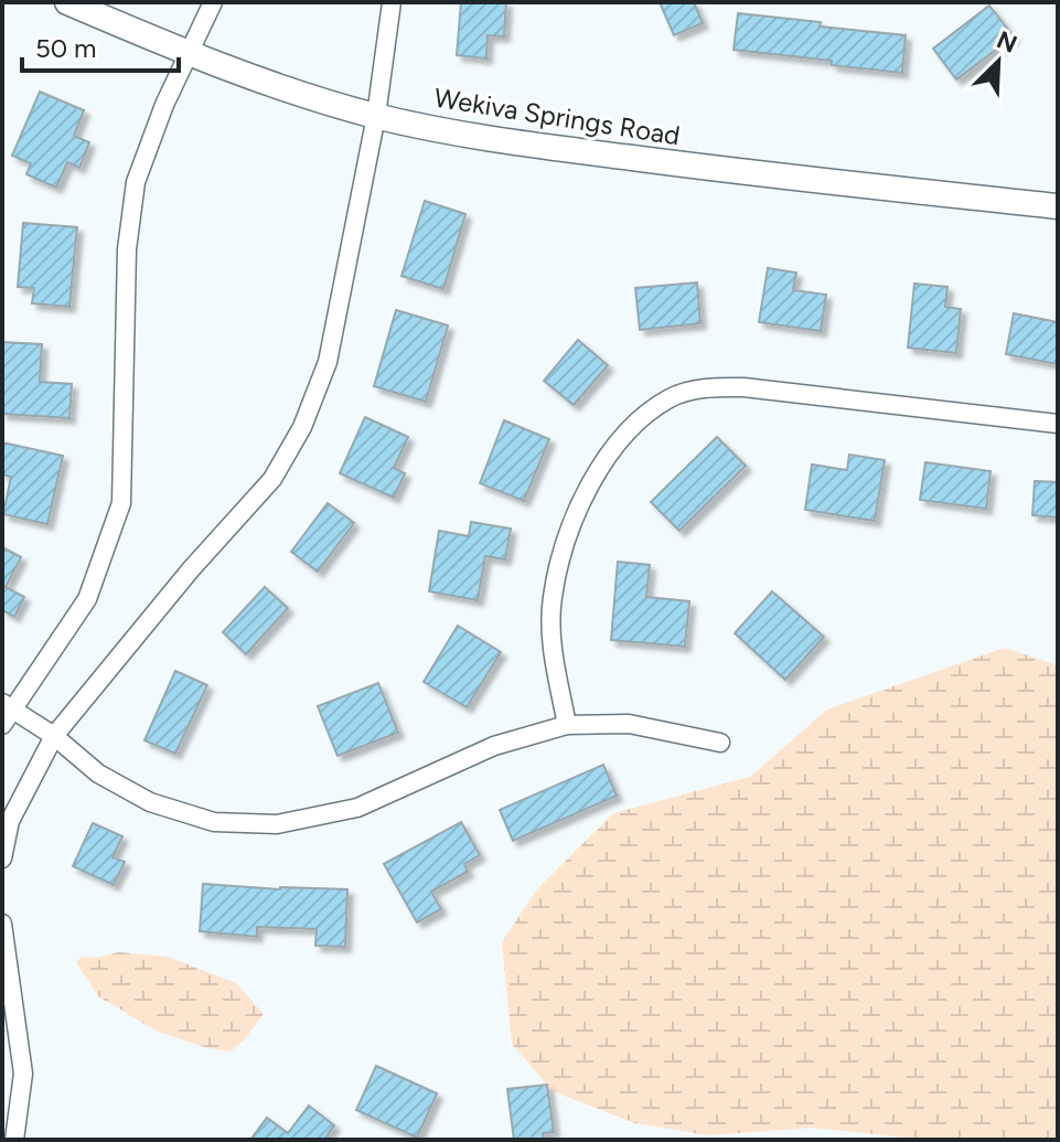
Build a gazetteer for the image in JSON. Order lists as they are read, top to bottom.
{
  "streets": {
    "main road": ["Wekiva Springs Road"]
  },
  "scale_bar": "50 m",
  "north": "top right"
}
